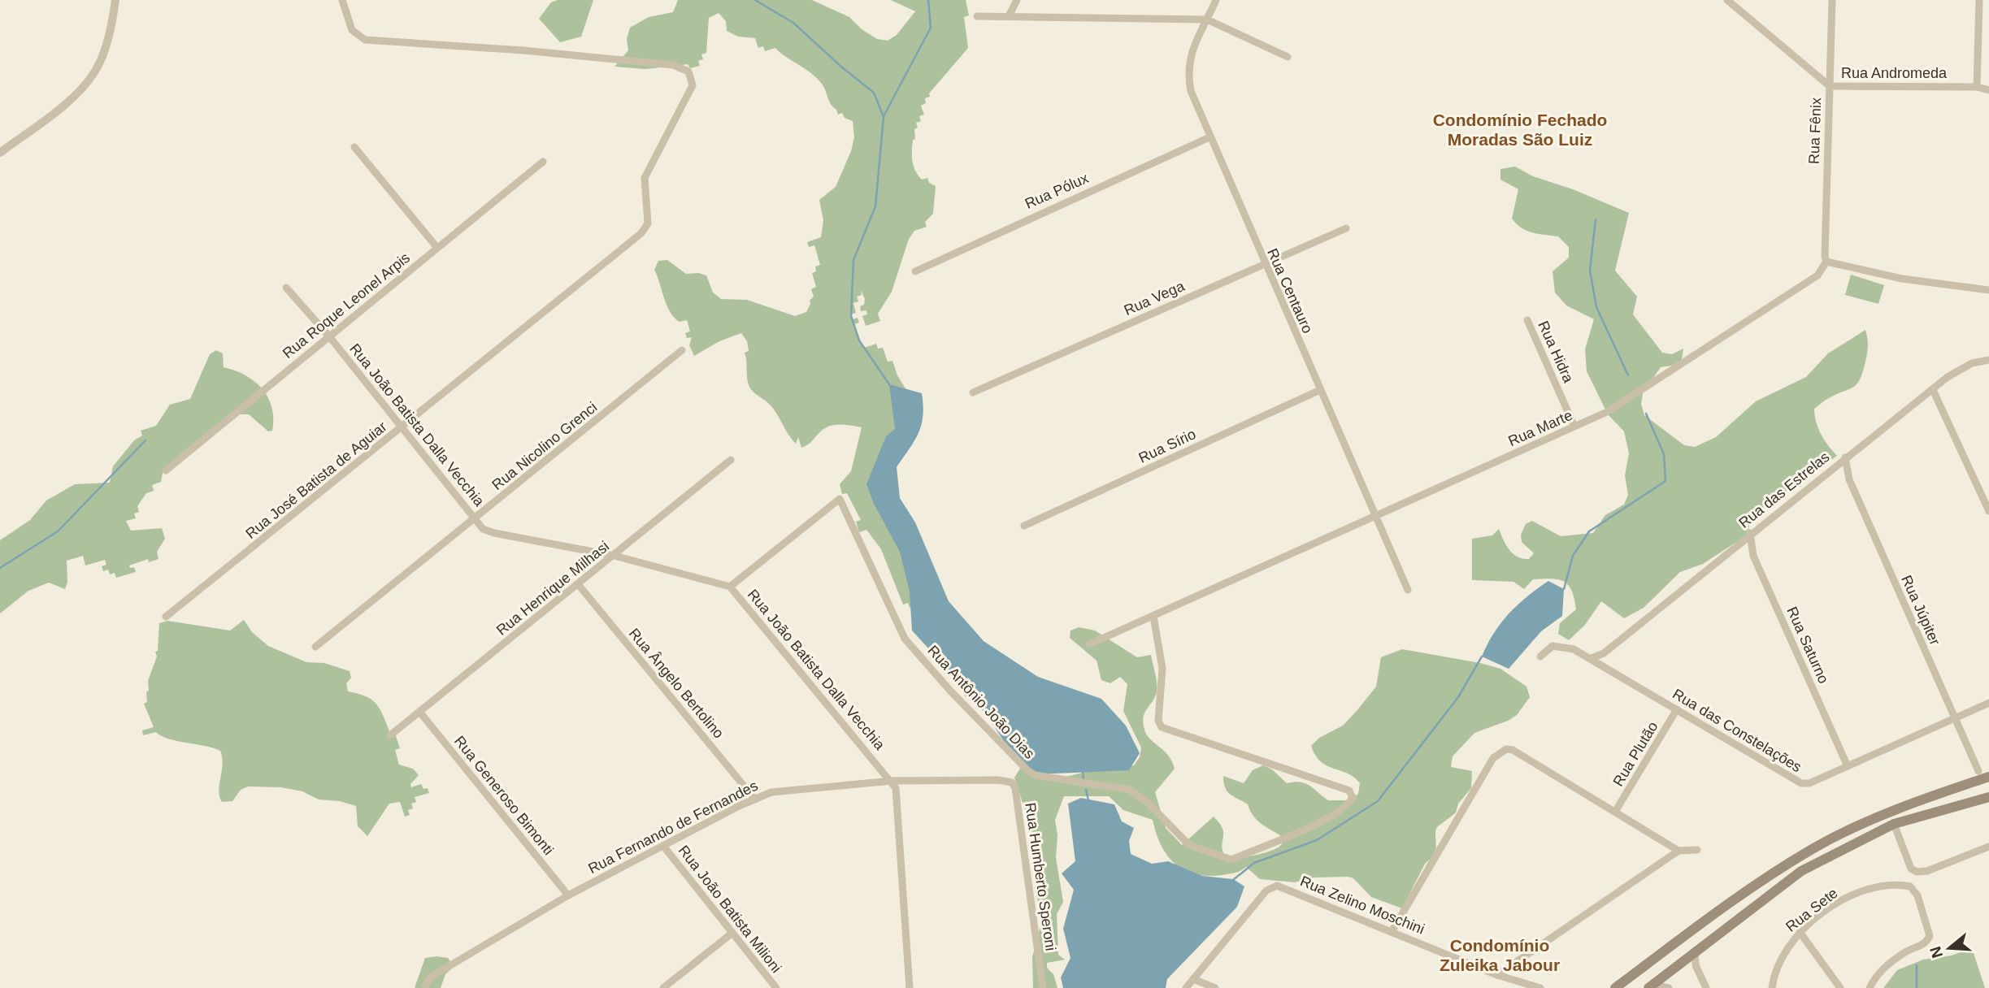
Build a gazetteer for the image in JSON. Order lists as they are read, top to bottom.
{
  "streets": {
    "street": [
      "Rua Andromeda",
      "Rua Fênix",
      "Rua Pólux",
      "Rua Centauro",
      "Rua Vega",
      "Rua Roque Leonel Arpis",
      "Rua Hidra",
      "Rua João Batista Dalla Vecchia",
      "Rua Marte",
      "Rua Nicolino Grenci",
      "Rua Sírio",
      "Rua José Batista de Aguiar",
      "Rua das Estrelas",
      "Rua Henrique Milhasi",
      "Rua Júpiter",
      "Rua Saturno",
      "Rua Ângelo Bertolino",
      "Rua Antônio João Dias",
      "Rua das Constelações",
      "Rua Plutão",
      "Rua Generoso Bimonti",
      "Rua Fernando de Fernandes",
      "Rua Humberto Speroni",
      "Rua Zelino Moschini",
      "Rua João Batista Milioni",
      "Rua Sete"
    ]
  },
  "crossings": [
    ["Rua Andromeda", "Rua Fênix"],
    ["Rua Fênix", "Rua Marte"],
    ["Rua Pólux", "Rua Centauro"],
    ["Rua Centauro", "Rua Vega"],
    ["Rua Centauro", "Rua Marte"],
    ["Rua Centauro", "Rua Sírio"],
    ["Rua Roque Leonel Arpis", "Rua João Batista Dalla Vecchia"],
    ["Rua Hidra", "Rua Marte"],
    ["Rua João Batista Dalla Vecchia", "Rua Nicolino Grenci"],
    ["Rua João Batista Dalla Vecchia", "Rua José Batista de Aguiar"],
    ["Rua João Batista Dalla Vecchia", "Rua Henrique Milhasi"],
    ["Rua João Batista Dalla Vecchia", "Rua Antônio João Dias"],
    ["Rua João Batista Dalla Vecchia", "Rua Fernando de Fernandes"],
    ["Rua Marte", "Rua Antônio João Dias"],
    ["Rua das Estrelas", "Rua Júpiter"],
    ["Rua das Estrelas", "Rua Saturno"],
    ["Rua das Estrelas", "Rua das Constelações"],
    ["Rua Henrique Milhasi", "Rua Ângelo Bertolino"],
    ["Rua Henrique Milhasi", "Rua Generoso Bimonti"],
    ["Rua Júpiter", "Rua das Constelações"],
    ["Rua Saturno", "Rua das Constelações"],
    ["Rua Ângelo Bertolino", "Rua Fernando de Fernandes"],
    ["Rua das Constelações", "Rua Plutão"],
    ["Rua Generoso Bimonti", "Rua Fernando de Fernandes"],
    ["Rua Fernando de Fernandes", "Rua Humberto Speroni"],
    ["Rua Fernando de Fernandes", "Rua João Batista Milioni"]
  ],
  "districts": ["Condomínio Fechado Moradas São Luiz", "Condomínio Zuleika Jabour"],
  "north": "left"
}
